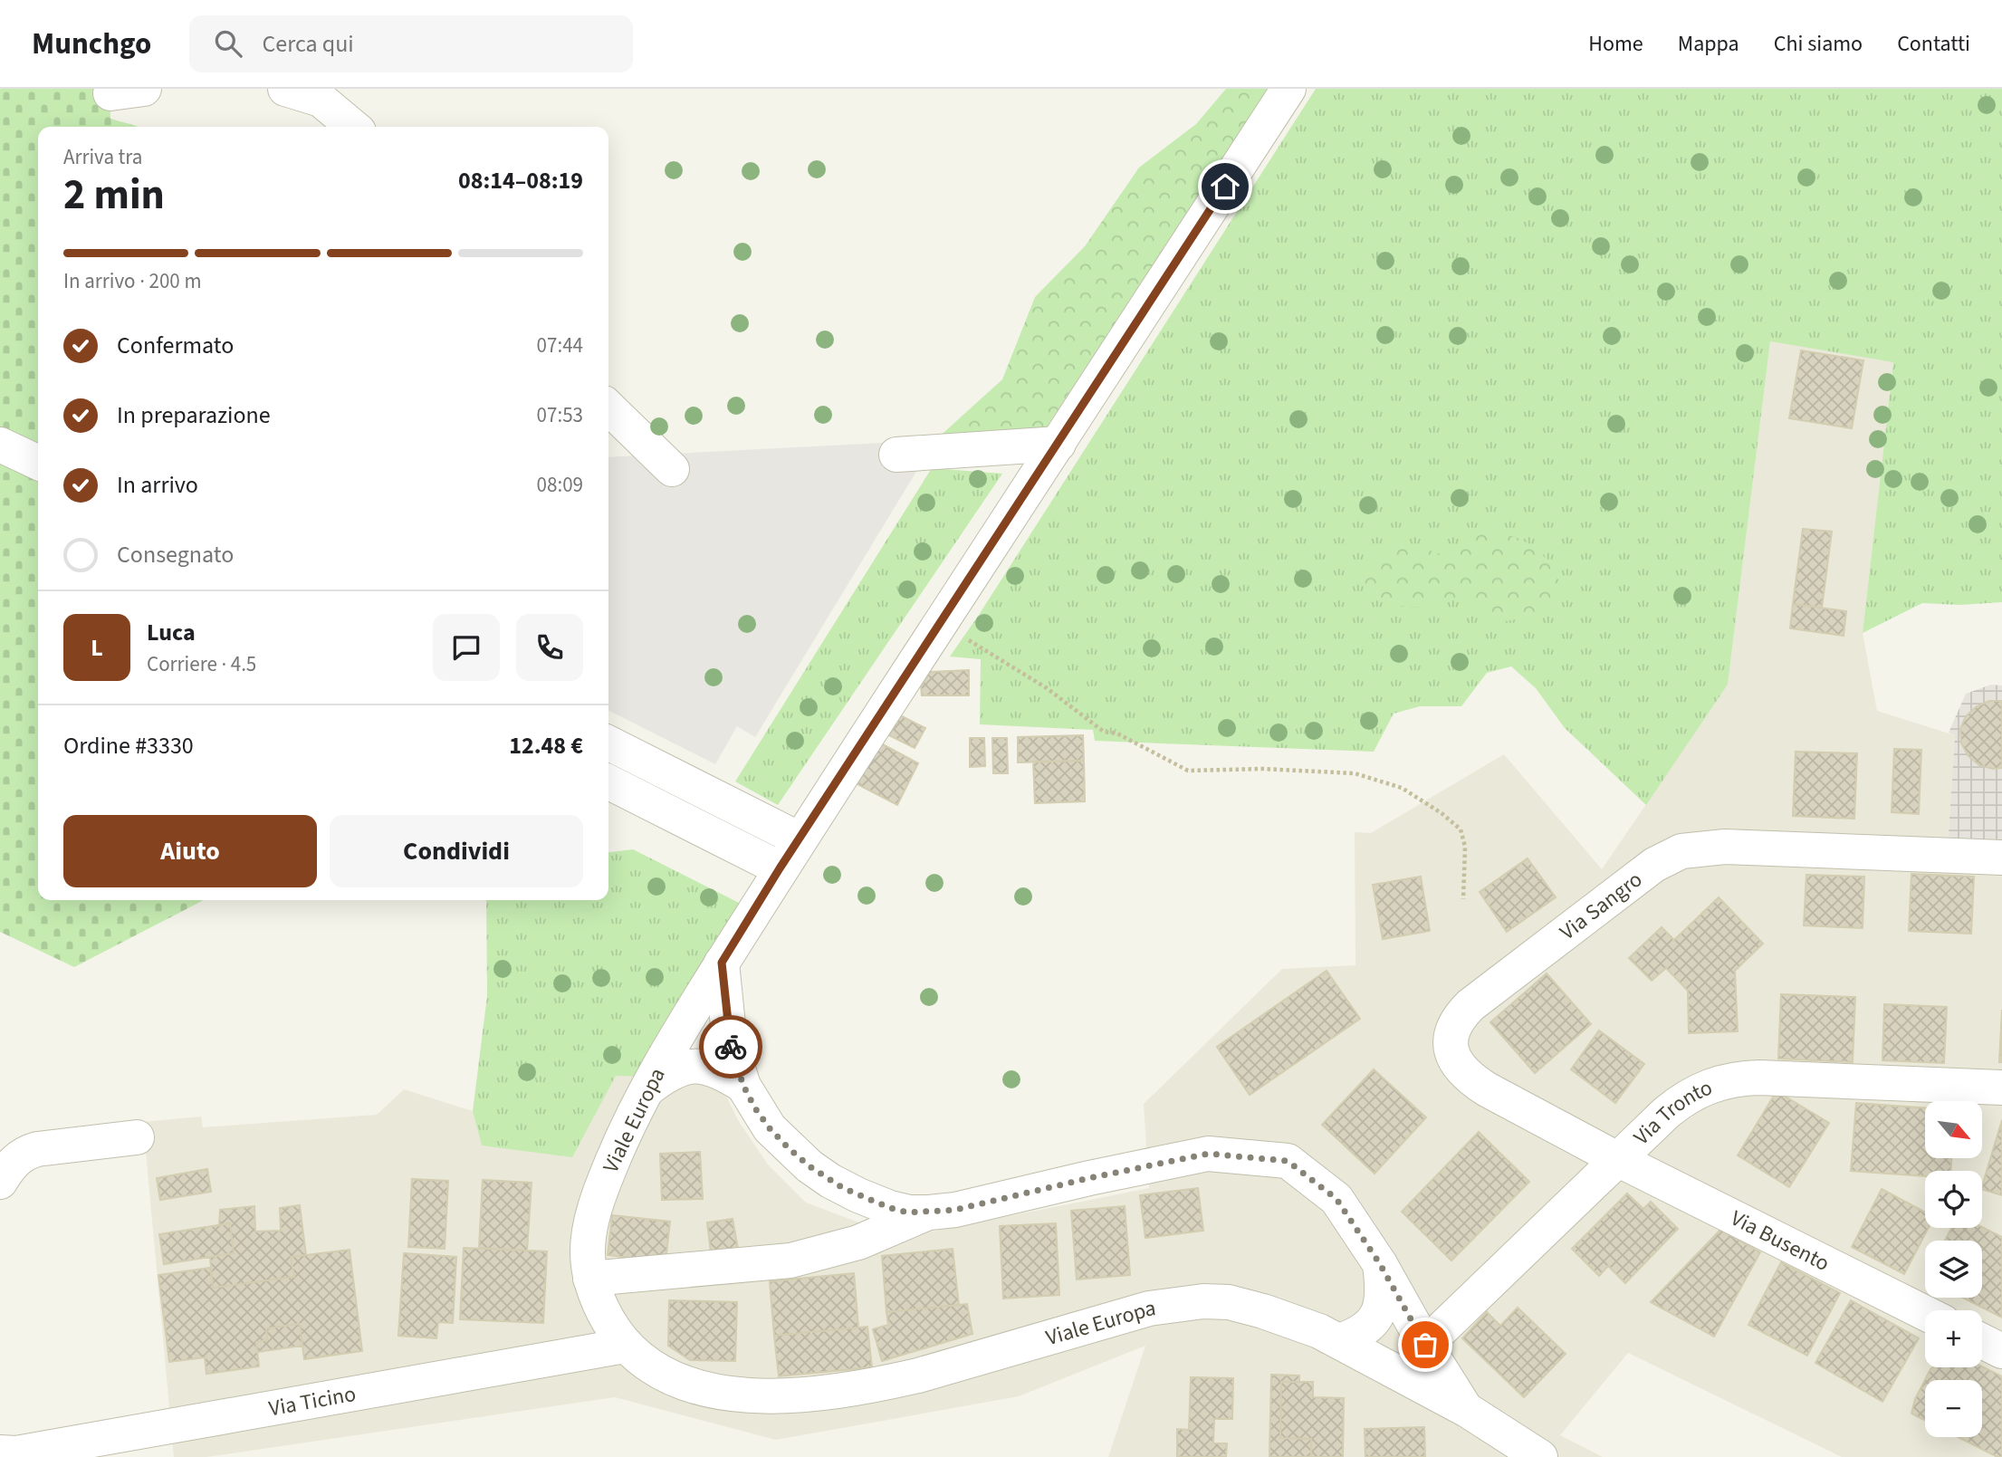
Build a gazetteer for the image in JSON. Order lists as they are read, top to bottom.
{
  "streets": {
    "street": [
      "Via Sangro",
      "Via Tronto",
      "Viale Europa",
      "Via Busento",
      "Via Ticino"
    ]
  },
  "crossings": [
    ["Via Sangro", "Via Tronto"],
    ["Via Sangro", "Via Busento"],
    ["Via Tronto", "Via Busento"],
    ["Viale Europa", "Via Ticino"]
  ],
  "north": "bottom right",
  "page": {
    "header": "Munchgo",
    "search": "Cerca qui",
    "nav": [
      "Home",
      "Mappa",
      "Chi siamo",
      "Contatti"
    ],
    "heading": ["2 min", "Arriva tra", "08:14–08:19"],
    "panel": [
      "Luca",
      "Corriere · 4.5",
      "Ordine #3330",
      "12.48 €"
    ],
    "bar": "In arrivo · 200 m",
    "list": [
      ["Confermato", "07:44"],
      ["In preparazione", "07:53"],
      ["In arrivo", "08:09"],
      "Consegnato"
    ],
    "round": "L",
    "buttons": ["Aiuto", "Condividi"],
    "map_buttons": ["+", "−"]
  }
}
